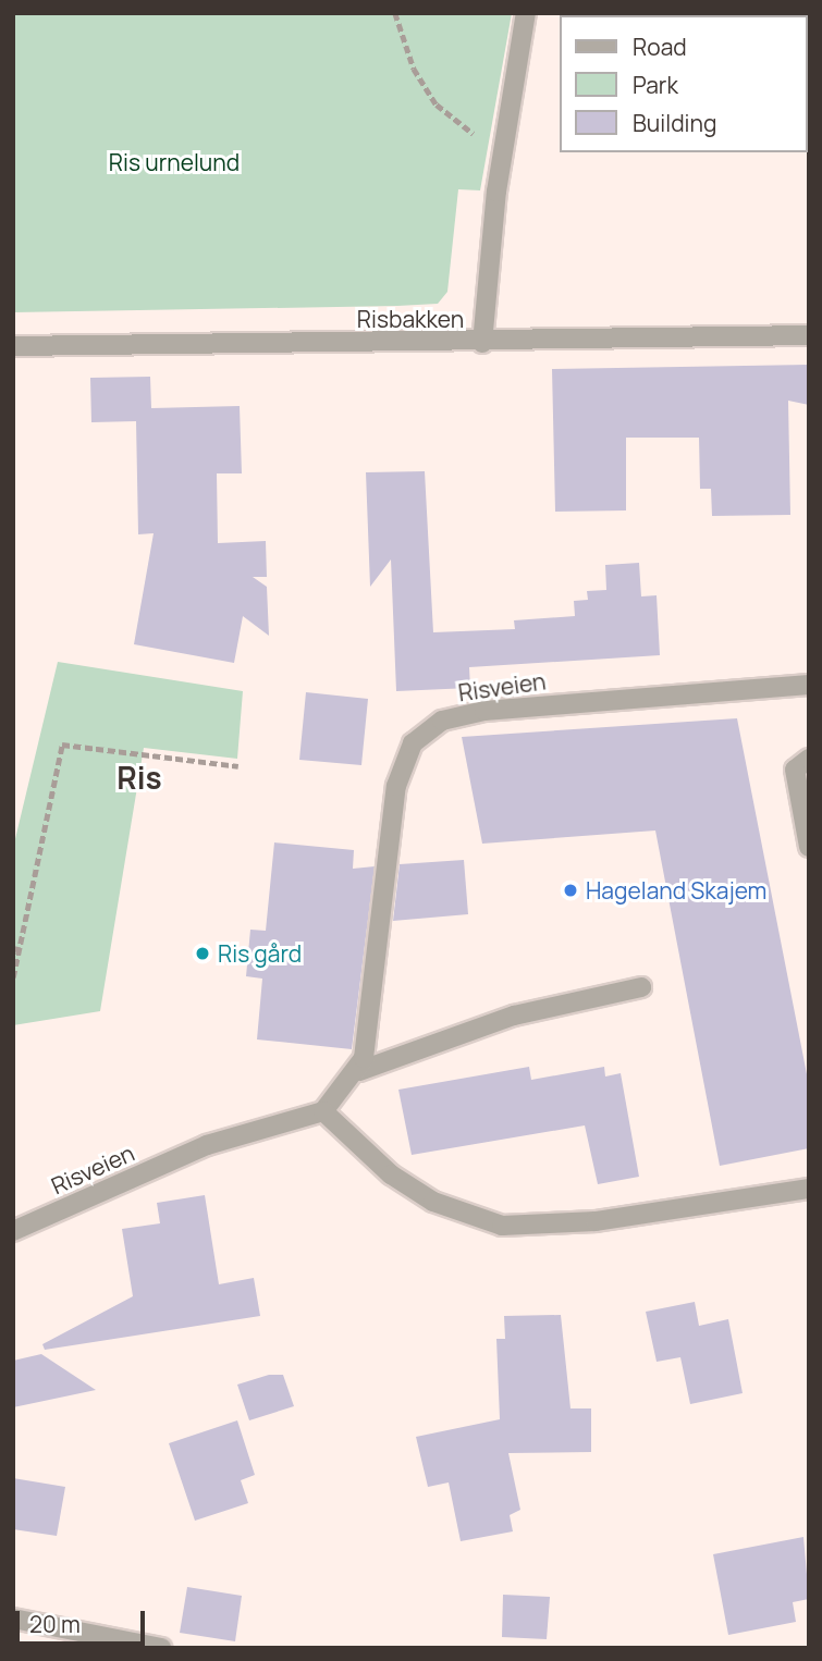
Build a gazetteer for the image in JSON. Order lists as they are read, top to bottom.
{
  "streets": {
    "street": ["Risbakken", "Risveien"]
  },
  "districts": ["Ris"],
  "parks": ["Ris urnelund"],
  "places": ["Hageland Skajem", "Ris gård"],
  "legend": ["Road", "Park", "Building"],
  "scale_bar": "20 m"
}
